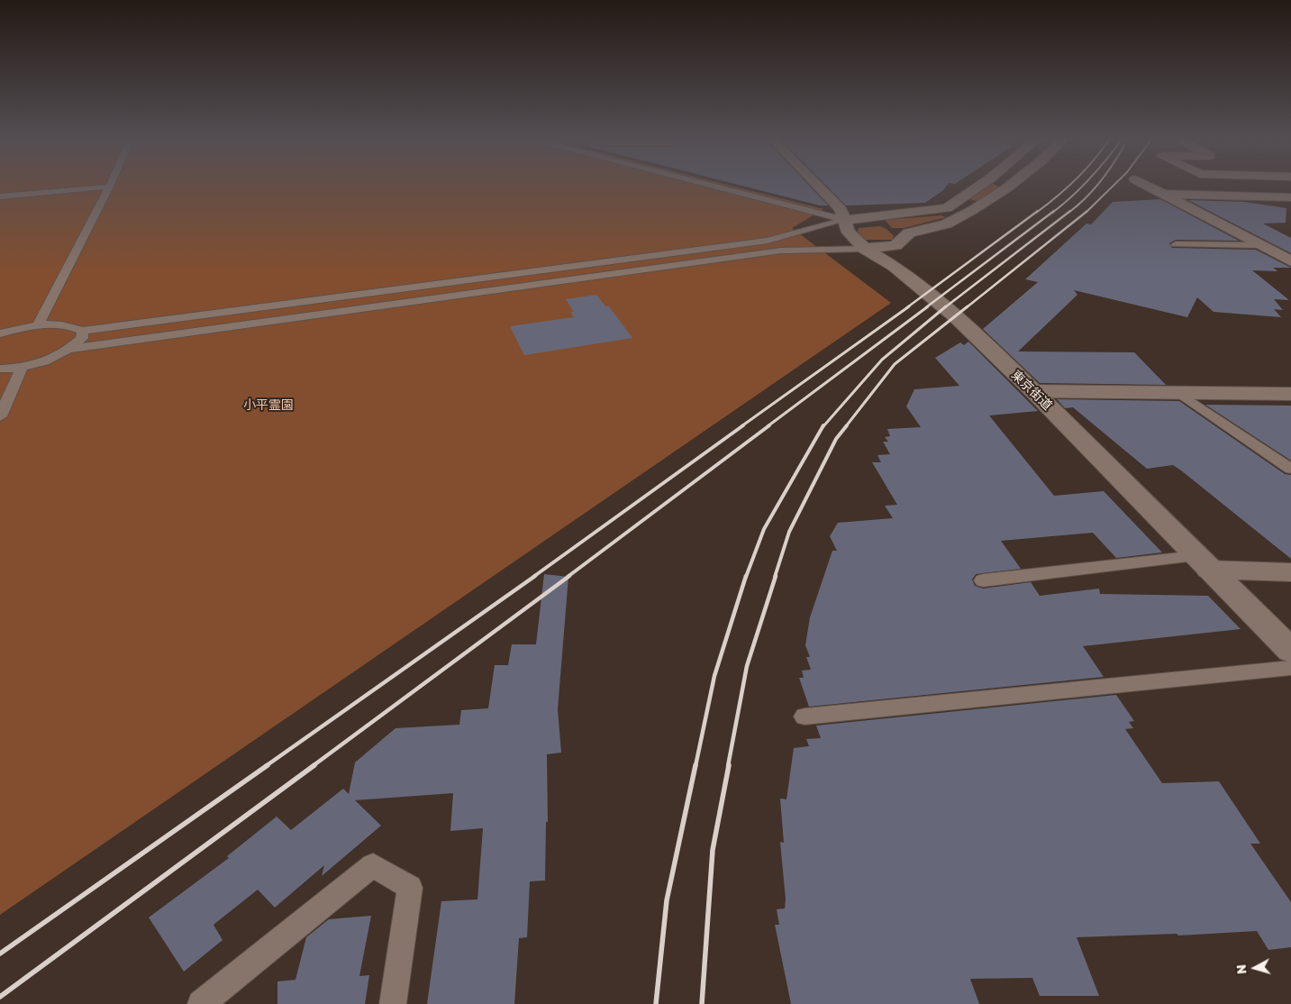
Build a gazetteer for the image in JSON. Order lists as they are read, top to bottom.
{
  "streets": {
    "street": ["東京街道"]
  },
  "parks": ["小平霊園"],
  "north": "left"
}
